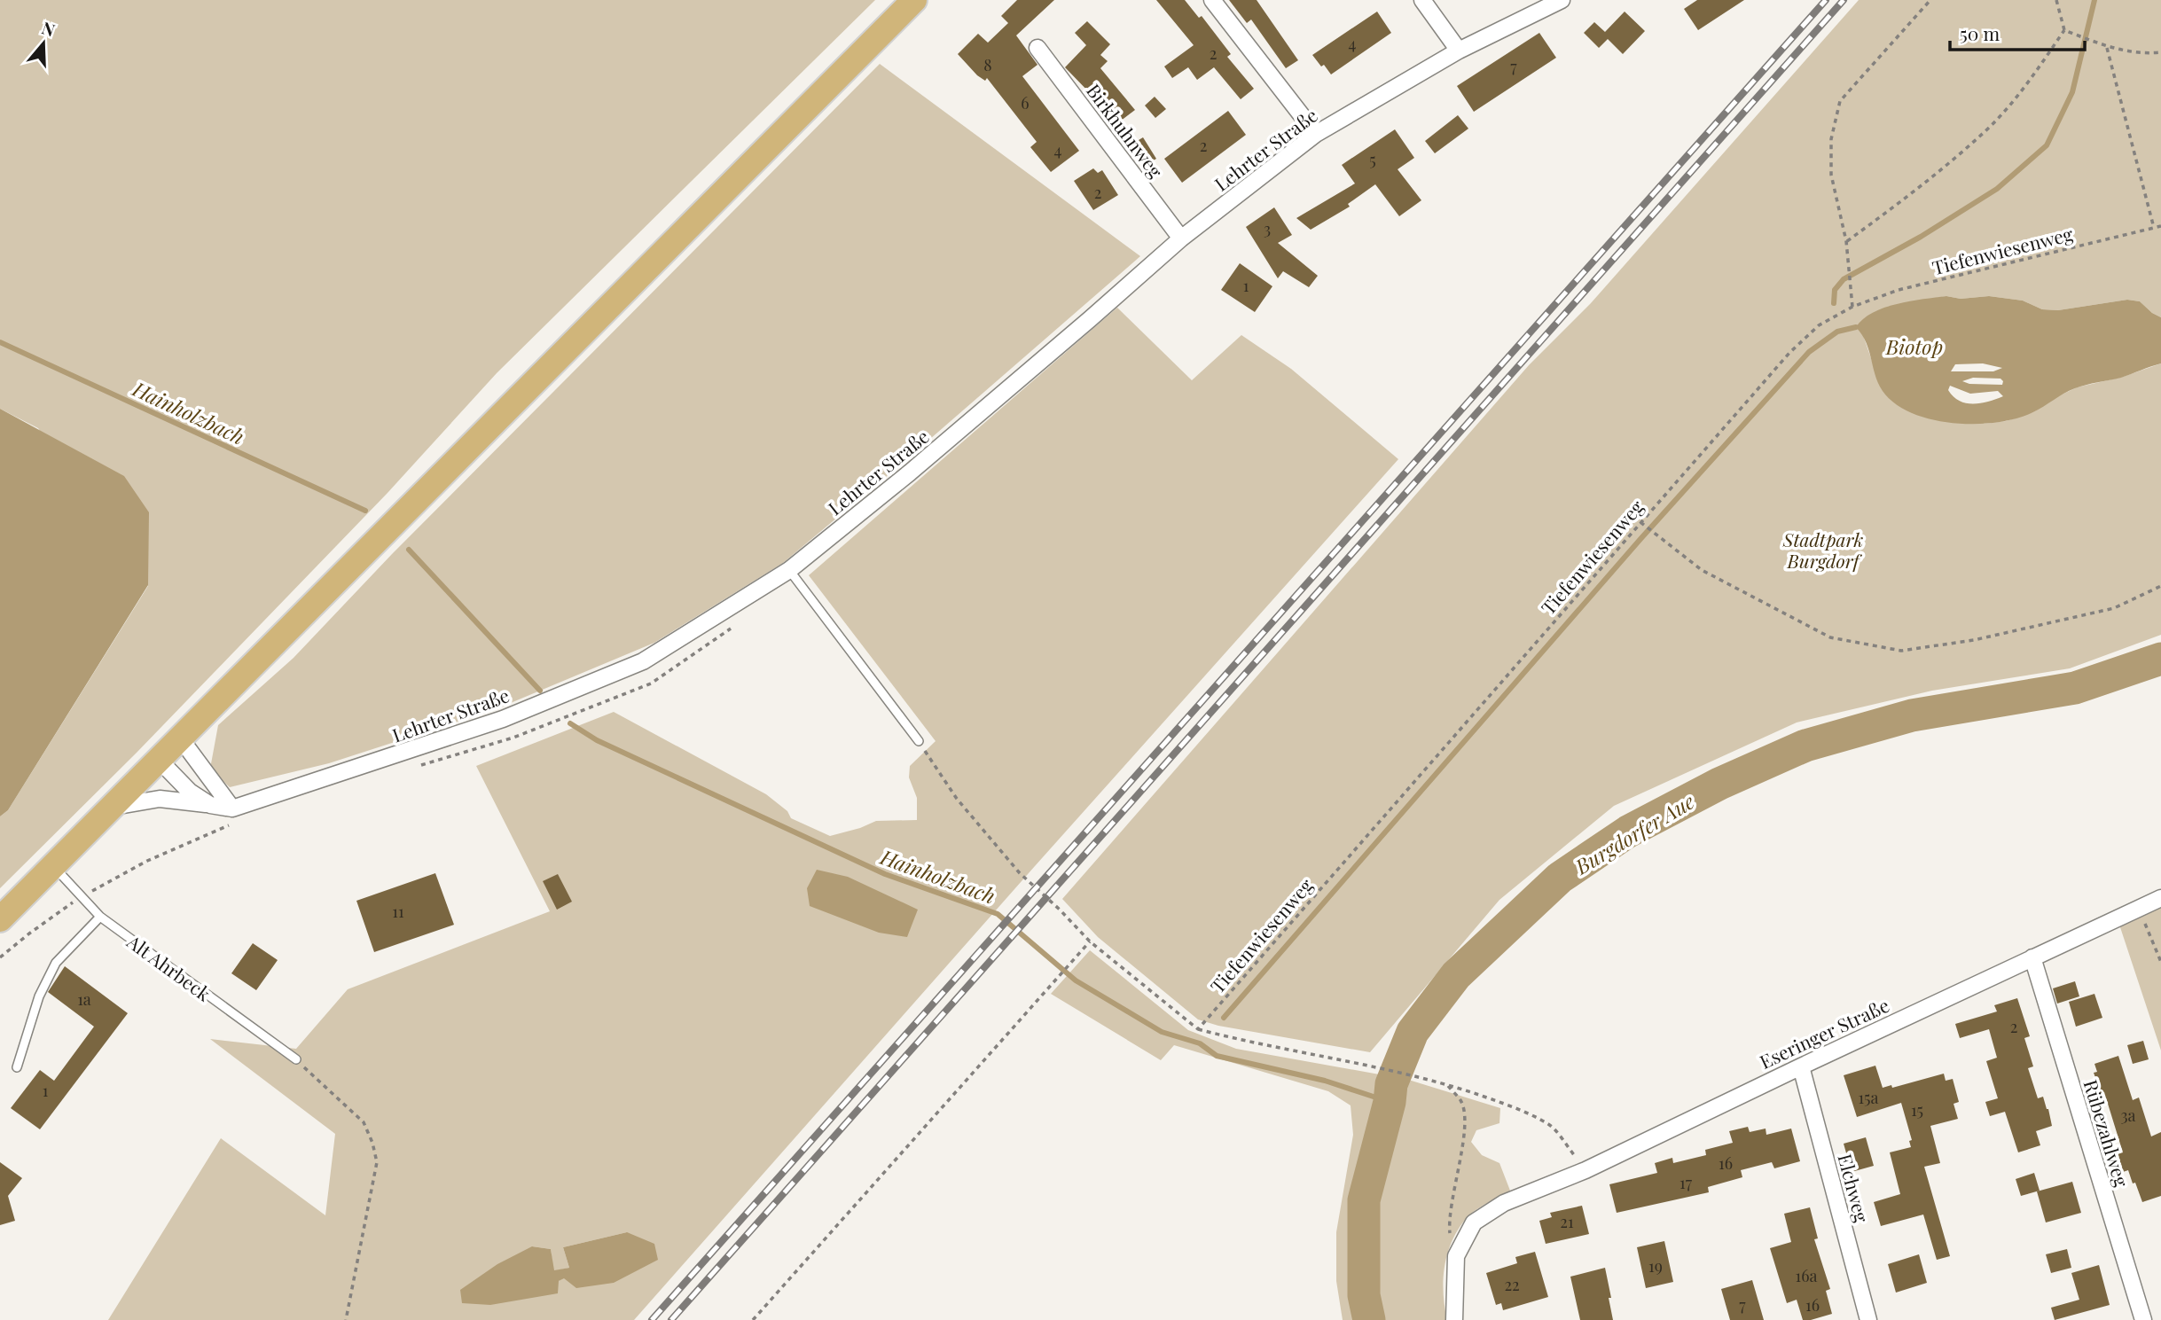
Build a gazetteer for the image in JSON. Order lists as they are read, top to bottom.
{
  "streets": {
    "street": [
      "Birkhuhnweg",
      "Lehrter Straße",
      "Eseringer Straße",
      "Rübezahlweg",
      "Elchweg"
    ],
    "lane": ["Alt Ahrbeck"],
    "path": ["Tiefenwiesenweg"]
  },
  "crossings": [
    ["Birkhuhnweg", "Lehrter Straße"],
    ["Eseringer Straße", "Rübezahlweg"],
    ["Eseringer Straße", "Elchweg"]
  ],
  "water": ["Biotop", "Hainholzbach", "Burgdorfer Aue"],
  "parks": ["Stadtpark Burgdorf"],
  "house_numbers": [
    "4",
    "2",
    "8",
    "7",
    "6",
    "2",
    "4",
    "5",
    "2",
    "3",
    "1",
    "11",
    "1a",
    "2",
    "1",
    "15a",
    "15",
    "3a",
    "16",
    "17",
    "21",
    "19",
    "16a",
    "22",
    "7",
    "16"
  ],
  "scale_bar": "50 m",
  "north": "top"
}
